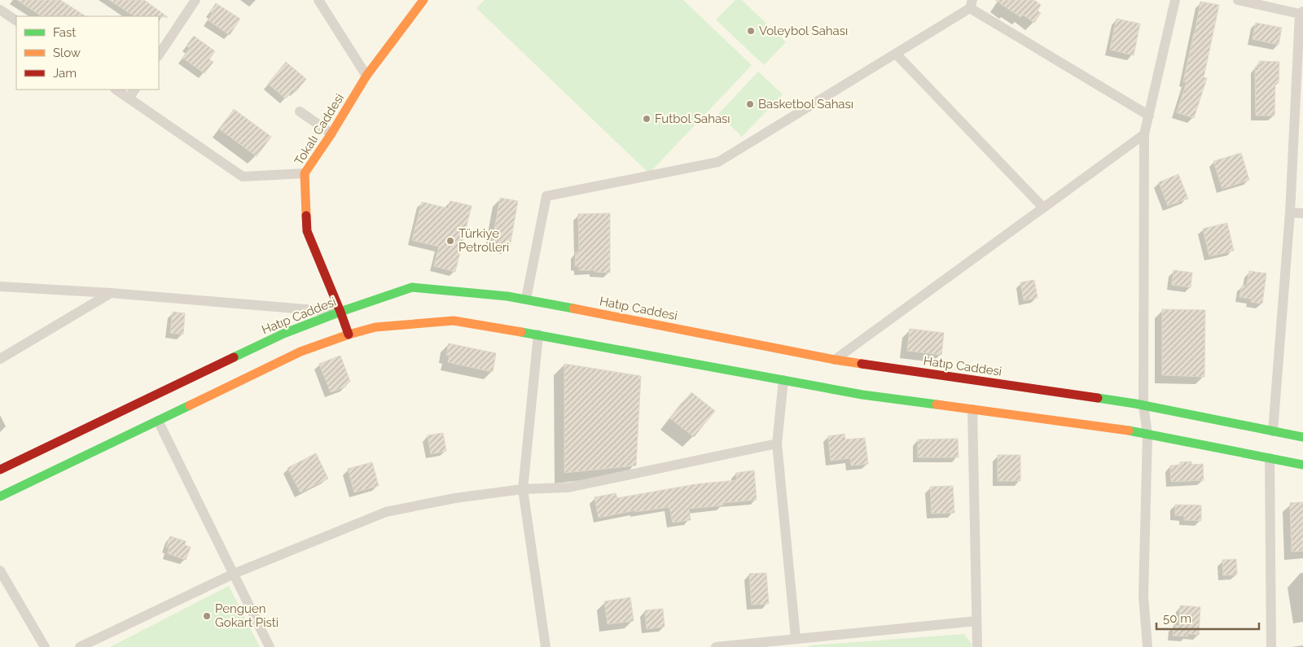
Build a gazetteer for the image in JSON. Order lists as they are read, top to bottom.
{
  "streets": {
    "main road": ["Tokalı Caddesi", "Hatıp Caddesi"]
  },
  "crossings": [
    ["Tokalı Caddesi", "Hatıp Caddesi"]
  ],
  "places": [
    "Voleybol Sahası",
    "Basketbol Sahası",
    "Futbol Sahası",
    "Türkiye Petrolleri",
    "Penguen Gokart Pisti"
  ],
  "legend": ["Fast", "Slow", "Jam"],
  "scale_bar": "50 m"
}
